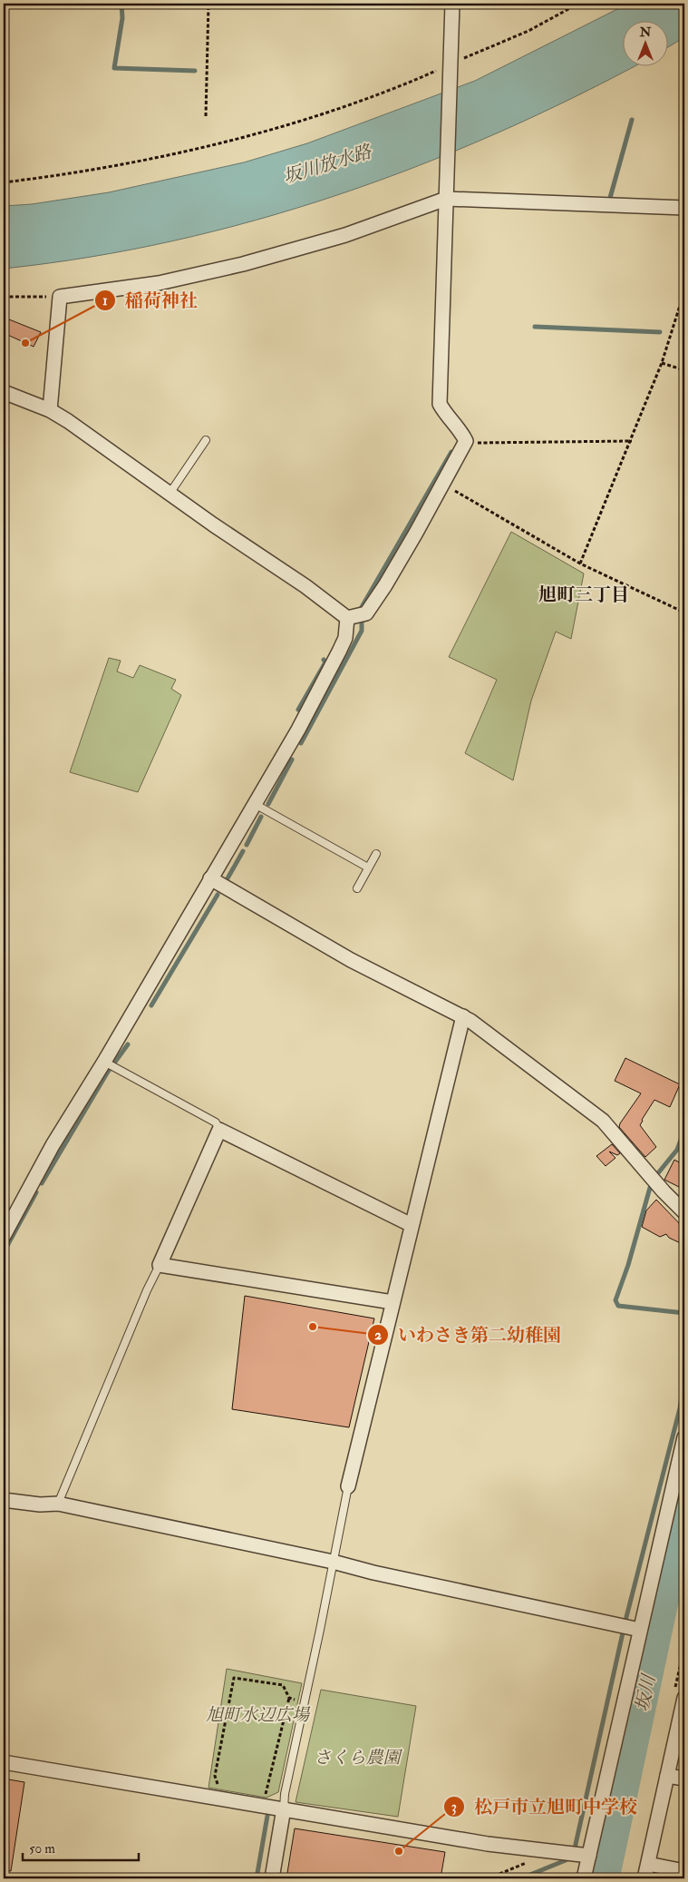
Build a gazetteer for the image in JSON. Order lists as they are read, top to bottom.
{
  "districts": ["旭町三丁目"],
  "water": ["坂川放水路", "坂川"],
  "parks": ["旭町水辺広場", "さくら農園"],
  "places": ["稲荷神社", "いわさき第二幼稚園", "松戸市立旭町中学校"],
  "scale_bar": "50 m",
  "north": "top"
}
